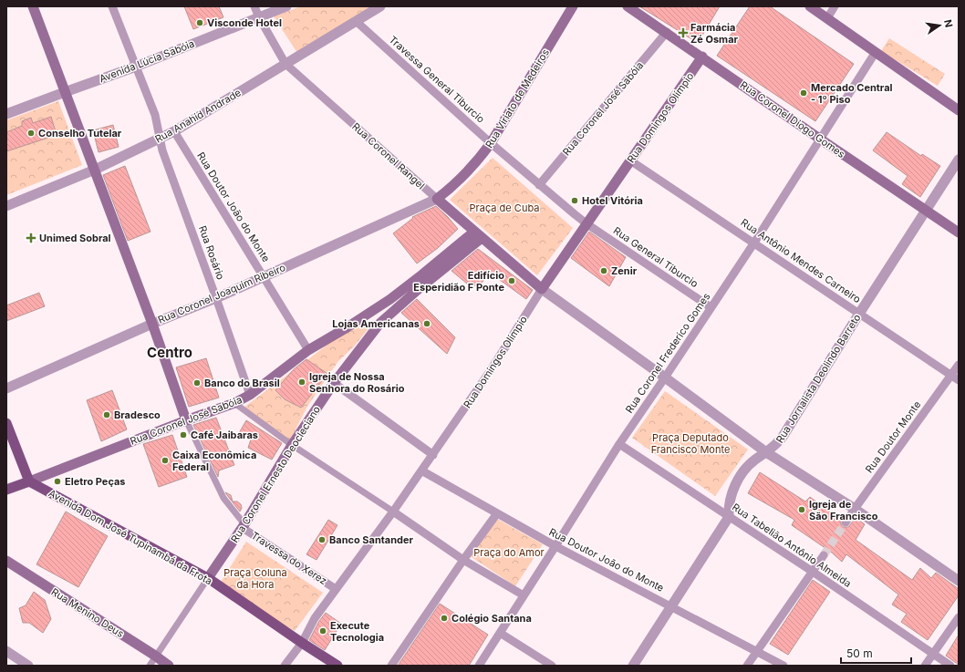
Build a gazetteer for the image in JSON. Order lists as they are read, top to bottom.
{
  "streets": {
    "main road": [
      "Rua Viriato de Medeiros",
      "Rua Coronel José Sabóia",
      "Rua Domingos Olímpio",
      "Rua Coronel Diogo Gomes",
      "Rua Coronel Rangel",
      "Rua Coronel Ernesto Deocleciano",
      "Avenida Dom José Tupinambá da Frota",
      "Rua Menino Deus"
    ],
    "street": [
      "Avenida Lúcia Sabóia",
      "Travessa General Tiburcio",
      "Rua Anahid Andrade",
      "Rua Doutor João do Monte",
      "Rua Rosário",
      "Rua General Tiburcio",
      "Rua Antônio Mendes Carneiro",
      "Rua Coronel Joaquim Ribeiro",
      "Rua Coronel Frederico Gomes",
      "Rua Jornalista Deolindo Barreto",
      "Rua Doutor Monte",
      "Rua Tabelião Antônio Almeida",
      "Travessa do Xerez"
    ]
  },
  "crossings": [
    ["Avenida Lúcia Sabóia", "Rua Coronel Rangel"],
    ["Avenida Lúcia Sabóia", "Rua Rosário"],
    ["Travessa General Tiburcio", "Rua Viriato de Medeiros"],
    ["Travessa General Tiburcio", "Rua Coronel José Sabóia"],
    ["Travessa General Tiburcio", "Rua Anahid Andrade"],
    ["Travessa General Tiburcio", "Rua Domingos Olímpio"],
    ["Travessa General Tiburcio", "Rua General Tiburcio"],
    ["Rua Viriato de Medeiros", "Rua Coronel Rangel"],
    ["Rua Viriato de Medeiros", "Rua Coronel Joaquim Ribeiro"],
    ["Rua Coronel José Sabóia", "Rua Coronel Diogo Gomes"],
    ["Rua Coronel José Sabóia", "Rua Coronel Rangel"],
    ["Rua Coronel José Sabóia", "Rua Doutor João do Monte"],
    ["Rua Coronel José Sabóia", "Rua Rosário"],
    ["Rua Coronel José Sabóia", "Rua Coronel Ernesto Deocleciano"],
    ["Rua Coronel José Sabóia", "Avenida Dom José Tupinambá da Frota"],
    ["Rua Anahid Andrade", "Rua Coronel Rangel"],
    ["Rua Anahid Andrade", "Rua Doutor João do Monte"],
    ["Rua Anahid Andrade", "Rua Rosário"],
    ["Rua Domingos Olímpio", "Rua Coronel Diogo Gomes"],
    ["Rua Domingos Olímpio", "Rua Coronel Rangel"],
    ["Rua Domingos Olímpio", "Rua Doutor João do Monte"],
    ["Rua Domingos Olímpio", "Rua General Tiburcio"],
    ["Rua Domingos Olímpio", "Rua Antônio Mendes Carneiro"],
    ["Rua Domingos Olímpio", "Avenida Dom José Tupinambá da Frota"],
    ["Rua Domingos Olímpio", "Travessa do Xerez"],
    ["Rua Coronel Diogo Gomes", "Rua Coronel Frederico Gomes"],
    ["Rua Coronel Diogo Gomes", "Rua Jornalista Deolindo Barreto"],
    ["Rua Coronel Rangel", "Rua Coronel Joaquim Ribeiro"],
    ["Rua Coronel Rangel", "Rua Coronel Ernesto Deocleciano"],
    ["Rua Doutor João do Monte", "Rua Coronel Joaquim Ribeiro"],
    ["Rua Doutor João do Monte", "Rua Coronel Frederico Gomes"],
    ["Rua Doutor João do Monte", "Rua Jornalista Deolindo Barreto"],
    ["Rua Rosário", "Rua Coronel Joaquim Ribeiro"],
    ["Rua General Tiburcio", "Rua Coronel Frederico Gomes"],
    ["Rua Antônio Mendes Carneiro", "Rua Coronel Frederico Gomes"],
    ["Rua Antônio Mendes Carneiro", "Rua Jornalista Deolindo Barreto"],
    ["Rua Antônio Mendes Carneiro", "Rua Doutor Monte"],
    ["Rua Coronel Frederico Gomes", "Rua Tabelião Antônio Almeida"],
    ["Rua Jornalista Deolindo Barreto", "Rua Tabelião Antônio Almeida"],
    ["Rua Coronel Ernesto Deocleciano", "Avenida Dom José Tupinambá da Frota"],
    ["Rua Coronel Ernesto Deocleciano", "Travessa do Xerez"],
    ["Rua Coronel Ernesto Deocleciano", "Rua Menino Deus"]
  ],
  "districts": ["Centro"],
  "parks": [
    "Praça de Cuba",
    "Praça Deputado Francisco Monte",
    "Praça do Amor",
    "Praça Coluna da Hora"
  ],
  "places": {
    "other": [
      "Visconde Hotel",
      "Mercado Central - 1º Piso",
      "Conselho Tutelar",
      "Hotel Vitória",
      "Zenir",
      "Edifício Esperidião F Ponte",
      "Lojas Americanas",
      "Igreja de Nossa Senhora do Rosário",
      "Banco do Brasil",
      "Bradesco",
      "Café Jaibaras",
      "Caixa Econômica Federal",
      "Eletro Peças",
      "Igreja de São Francisco",
      "Banco Santander",
      "Colégio Santana",
      "Execute Tecnologia"
    ],
    "health": ["Farmácia Zé Osmar", "Unimed Sobral"]
  },
  "scale_bar": "50 m",
  "north": "right"
}
